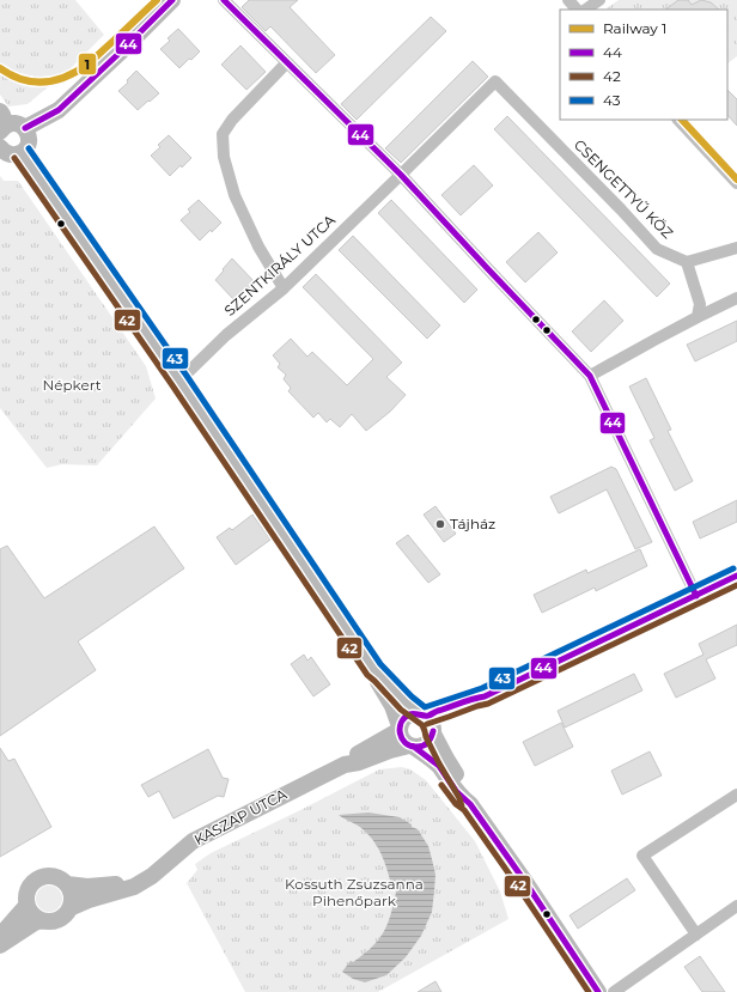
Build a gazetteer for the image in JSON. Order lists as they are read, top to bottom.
{
  "streets": {
    "street": ["CSENGETTYŰ KÖZ", "SZENTKIRÁLY UTCA", "KASZAP UTCA"]
  },
  "crossings": [
    ["CSENGETTYŰ KÖZ", "SZENTKIRÁLY UTCA"]
  ],
  "parks": ["Népkert", "Kossuth Zsuzsanna Pihenőpark"],
  "places": ["Tájház"],
  "lines": [
    "rail line 1",
    "transit line 44",
    "transit line 43",
    "transit line 42"
  ],
  "legend": [
    "Railway 1",
    "44",
    "42",
    "43"
  ]
}
